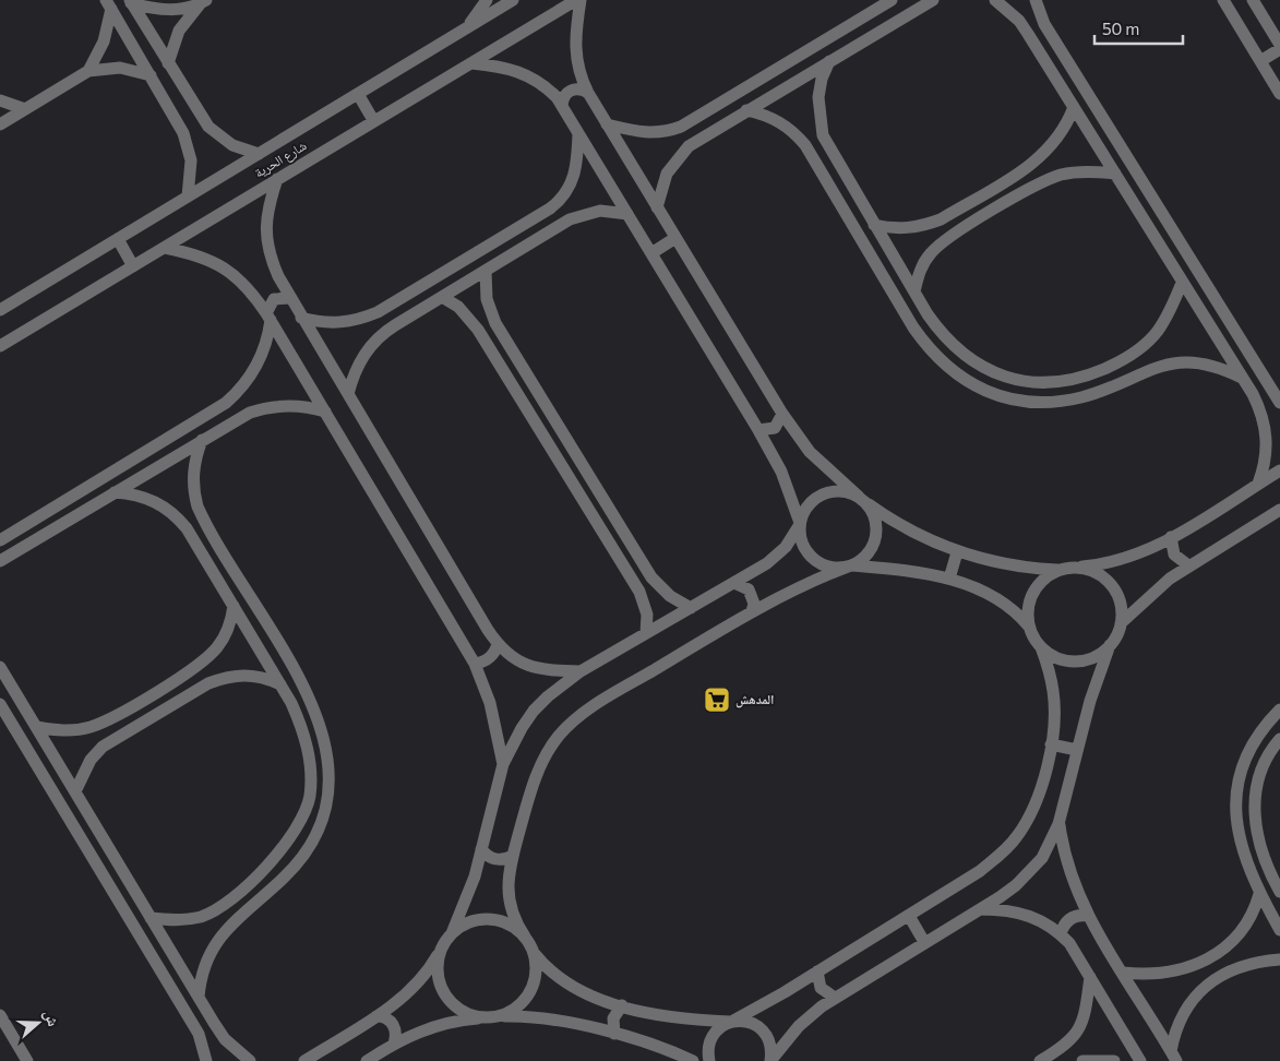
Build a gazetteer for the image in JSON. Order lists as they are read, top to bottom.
{
  "streets": {
    "street": ["شارع الحرية"]
  },
  "places": {
    "supermarket": ["المدهش"]
  },
  "scale_bar": "50 m",
  "north": "right"
}
